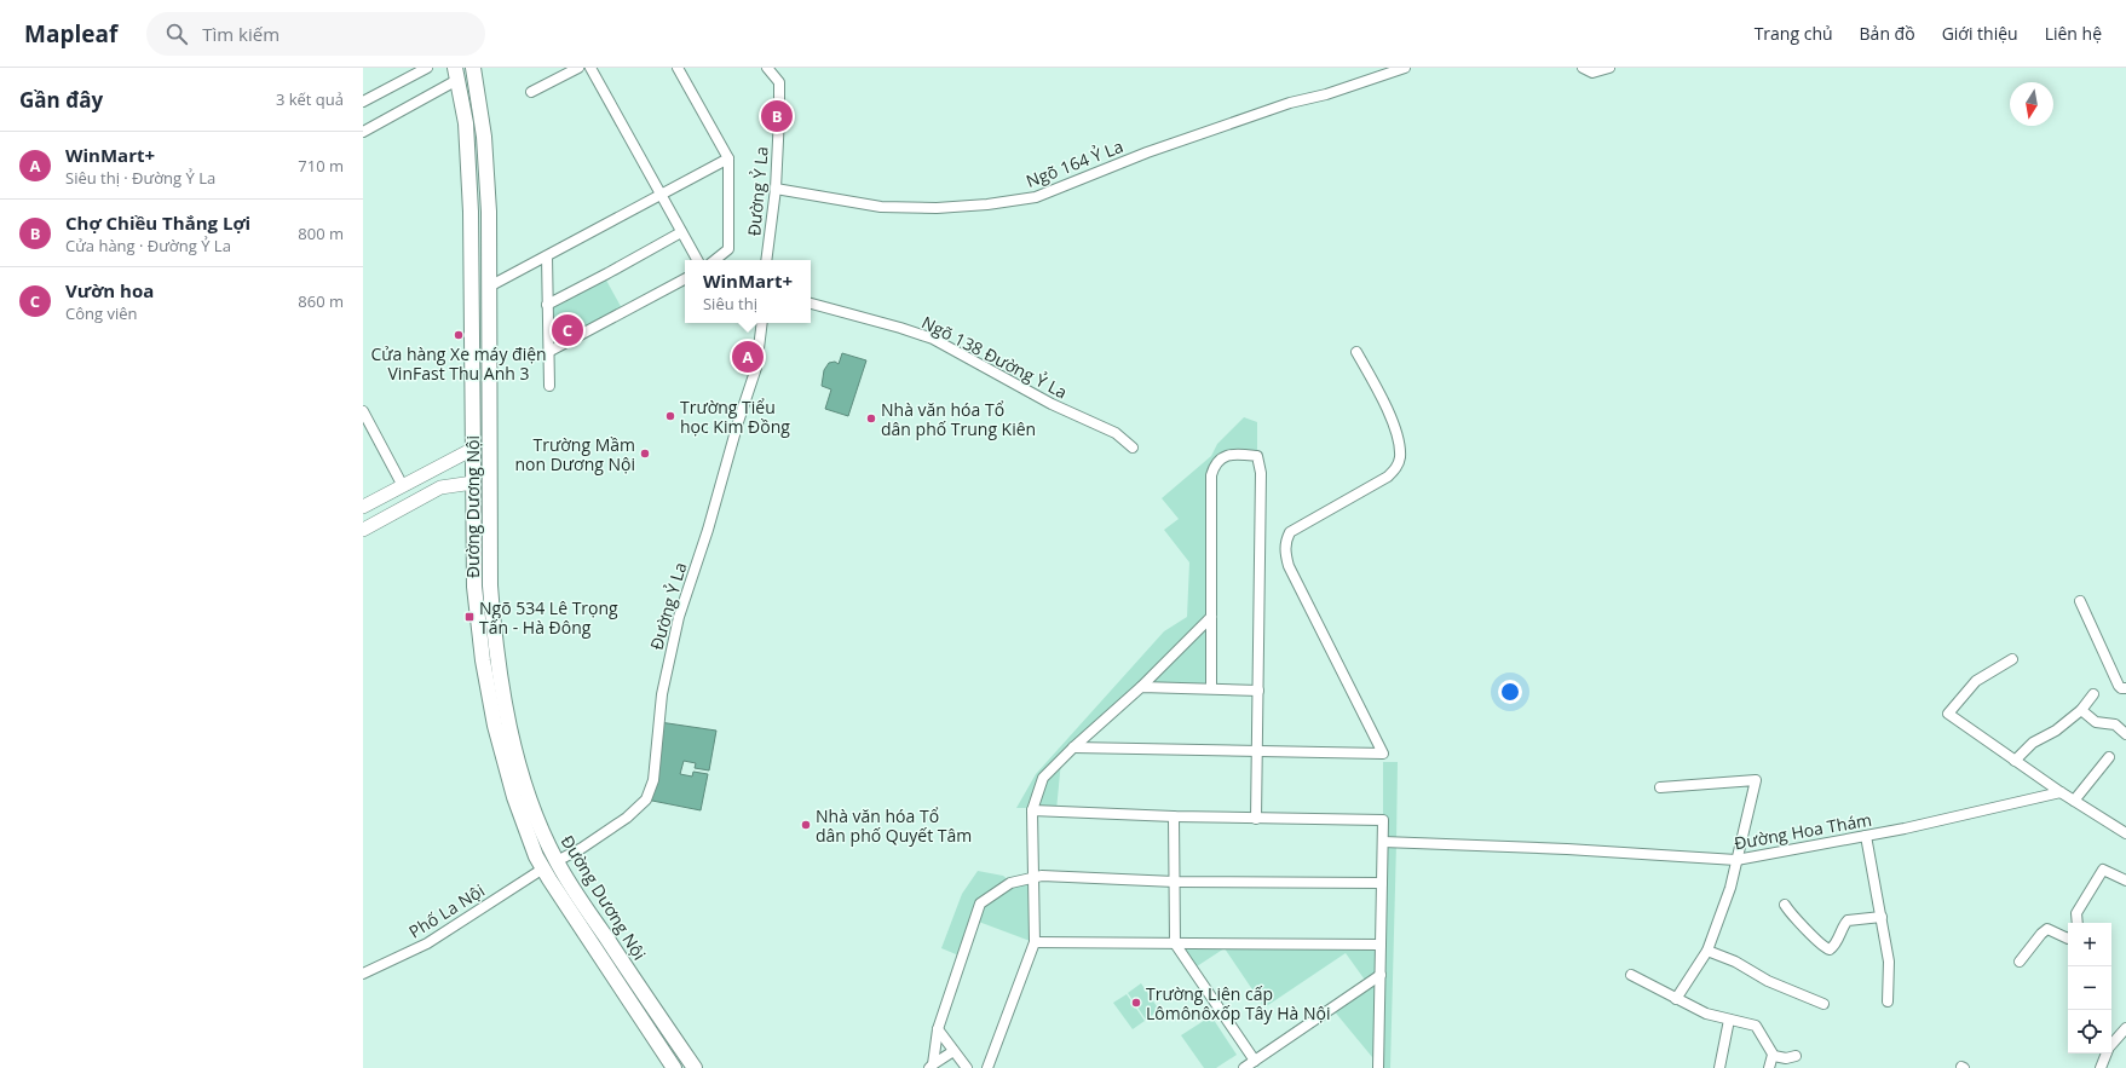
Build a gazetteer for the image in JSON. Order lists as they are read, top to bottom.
{
  "streets": {
    "main road": ["Đường Dương Nội"],
    "street": [
      "Ngõ 164 Ỷ La",
      "Đường Ỷ La",
      "Ngõ 138 Đường Ỷ La",
      "Đường Hoa Thám",
      "Phố La Nội"
    ]
  },
  "crossings": [
    ["Ngõ 164 Ỷ La", "Đường Ỷ La"],
    ["Đường Ỷ La", "Đường Dương Nội"],
    ["Đường Ỷ La", "Phố La Nội"],
    ["Đường Dương Nội", "Phố La Nội"]
  ],
  "places": {
    "other": [
      "Cửa hàng Xe máy điện VinFast Thu Anh 3",
      "Trường Tiểu học Kim Đồng",
      "Nhà văn hóa Tổ dân phố Trung Kiên",
      "Trường Mầm non Dương Nội",
      "Nhà văn hóa Tổ dân phố Quyết Tâm",
      "Trường Liên cấp Lômônôxốp Tây Hà Nội"
    ],
    "transit": ["Ngõ 534 Lê Trọng Tấn - Hà Đông"]
  },
  "north": "bottom",
  "page": {
    "header": "Mapleaf",
    "search": "Tìm kiếm",
    "nav": [
      "Trang chủ",
      "Bản đồ",
      "Giới thiệu",
      "Liên hệ"
    ],
    "heading": ["Gần đây", "3 kết quả"],
    "pins": ["B", "C", "A"],
    "list": [
      {
        "mark": "A",
        "name": "WinMart+",
        "note": "Siêu thị · Đường Ỷ La",
        "value": "710 m"
      },
      {
        "mark": "B",
        "name": "Chợ Chiều Thắng Lợi",
        "note": "Cửa hàng · Đường Ỷ La",
        "value": "800 m"
      },
      {
        "mark": "C",
        "name": "Vườn hoa",
        "note": "Công viên",
        "value": "860 m"
      }
    ],
    "popup": ["WinMart+", "Siêu thị"],
    "map_buttons": ["+", "−"]
  }
}
